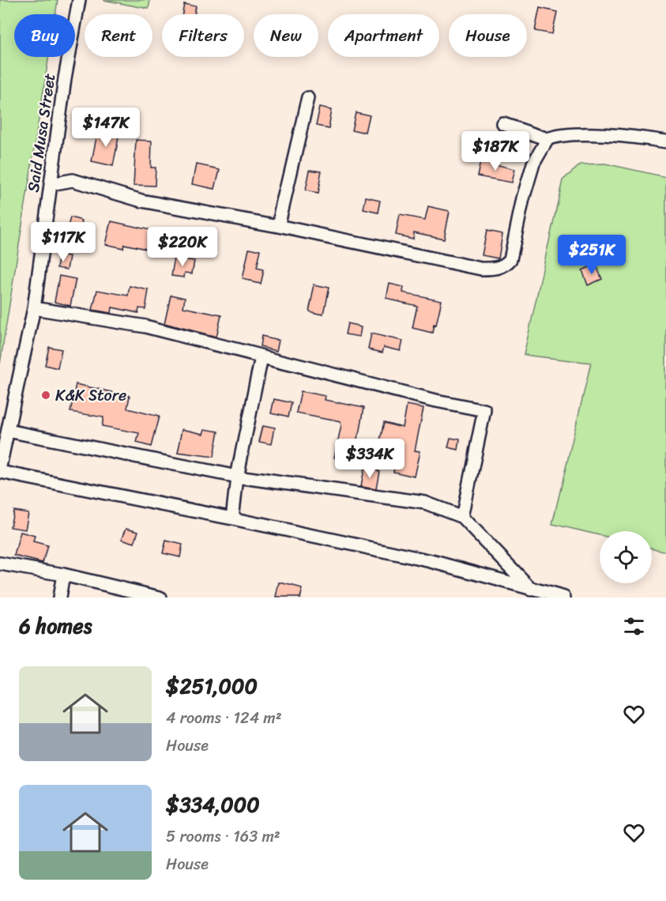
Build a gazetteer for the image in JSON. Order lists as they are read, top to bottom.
{
  "streets": {
    "street": ["Said Musa Street"]
  },
  "places": ["K&K Store"],
  "page": {
    "chip": [
      "Buy",
      "Rent",
      "Filters",
      "New",
      "Apartment",
      "House"
    ],
    "price": [
      "$147K",
      "$187K",
      "$117K",
      "$220K",
      "$251K",
      "$334K"
    ],
    "heading": "6 homes",
    "list": [
      {
        "name": "$251,000",
        "note": "4 rooms · 124 m² · House"
      },
      {
        "name": "$334,000",
        "note": "5 rooms · 163 m² · House"
      }
    ]
  }
}
